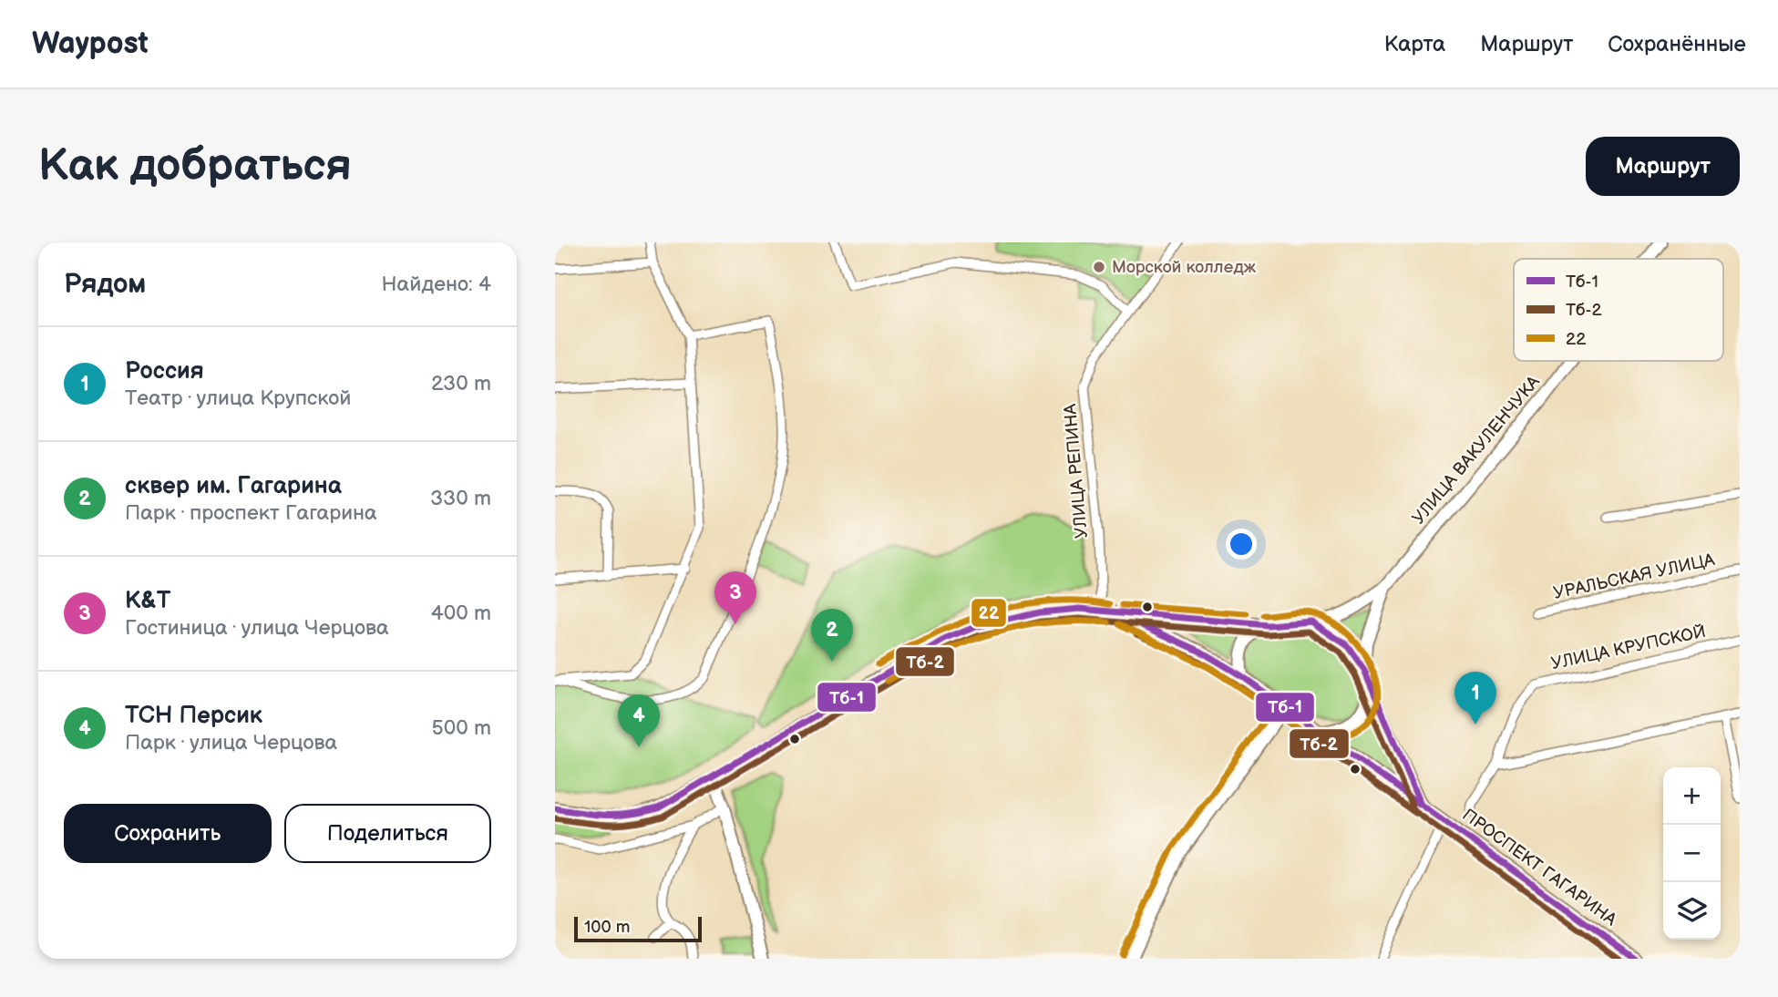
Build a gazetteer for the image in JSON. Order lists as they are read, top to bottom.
{
  "streets": {
    "main road": ["УЛИЦА ВАКУЛЕНЧУКА", "ПРОСПЕКТ ГАГАРИНА"],
    "street": ["УЛИЦА РЕПИНА", "УРАЛЬСКАЯ УЛИЦА", "УЛИЦА КРУПСКОЙ"]
  },
  "crossings": [
    ["УЛИЦА ВАКУЛЕНЧУКА", "ПРОСПЕКТ ГАГАРИНА"]
  ],
  "places": ["Морской колледж"],
  "lines": ["transit line 22", "transit line Тб-1", "transit line Тб-2"],
  "legend": ["Тб-1", "Тб-2", "22"],
  "scale_bar": "100 m",
  "page": {
    "header": "Waypost",
    "nav": ["Карта", "Маршрут", "Сохранённые"],
    "buttons": [
      "Маршрут",
      ["Сохранить", "Поделиться"]
    ],
    "title": "Как добраться",
    "heading": ["Рядом", "Найдено: 4"],
    "list": [
      {
        "mark": "1",
        "name": "Россия",
        "note": "Театр · улица Крупской",
        "value": "230 m"
      },
      {
        "mark": "2",
        "name": "сквер им. Гагарина",
        "note": "Парк · проспект Гагарина",
        "value": "330 m"
      },
      {
        "mark": "3",
        "name": "К&Т",
        "note": "Гостиница · улица Черцова",
        "value": "400 m"
      },
      {
        "mark": "4",
        "name": "ТСН Персик",
        "note": "Парк · улица Черцова",
        "value": "500 m"
      }
    ],
    "pins": [
      "3",
      "2",
      "1",
      "4"
    ],
    "map_buttons": ["+", "−"],
    "scale": "100 m"
  }
}
